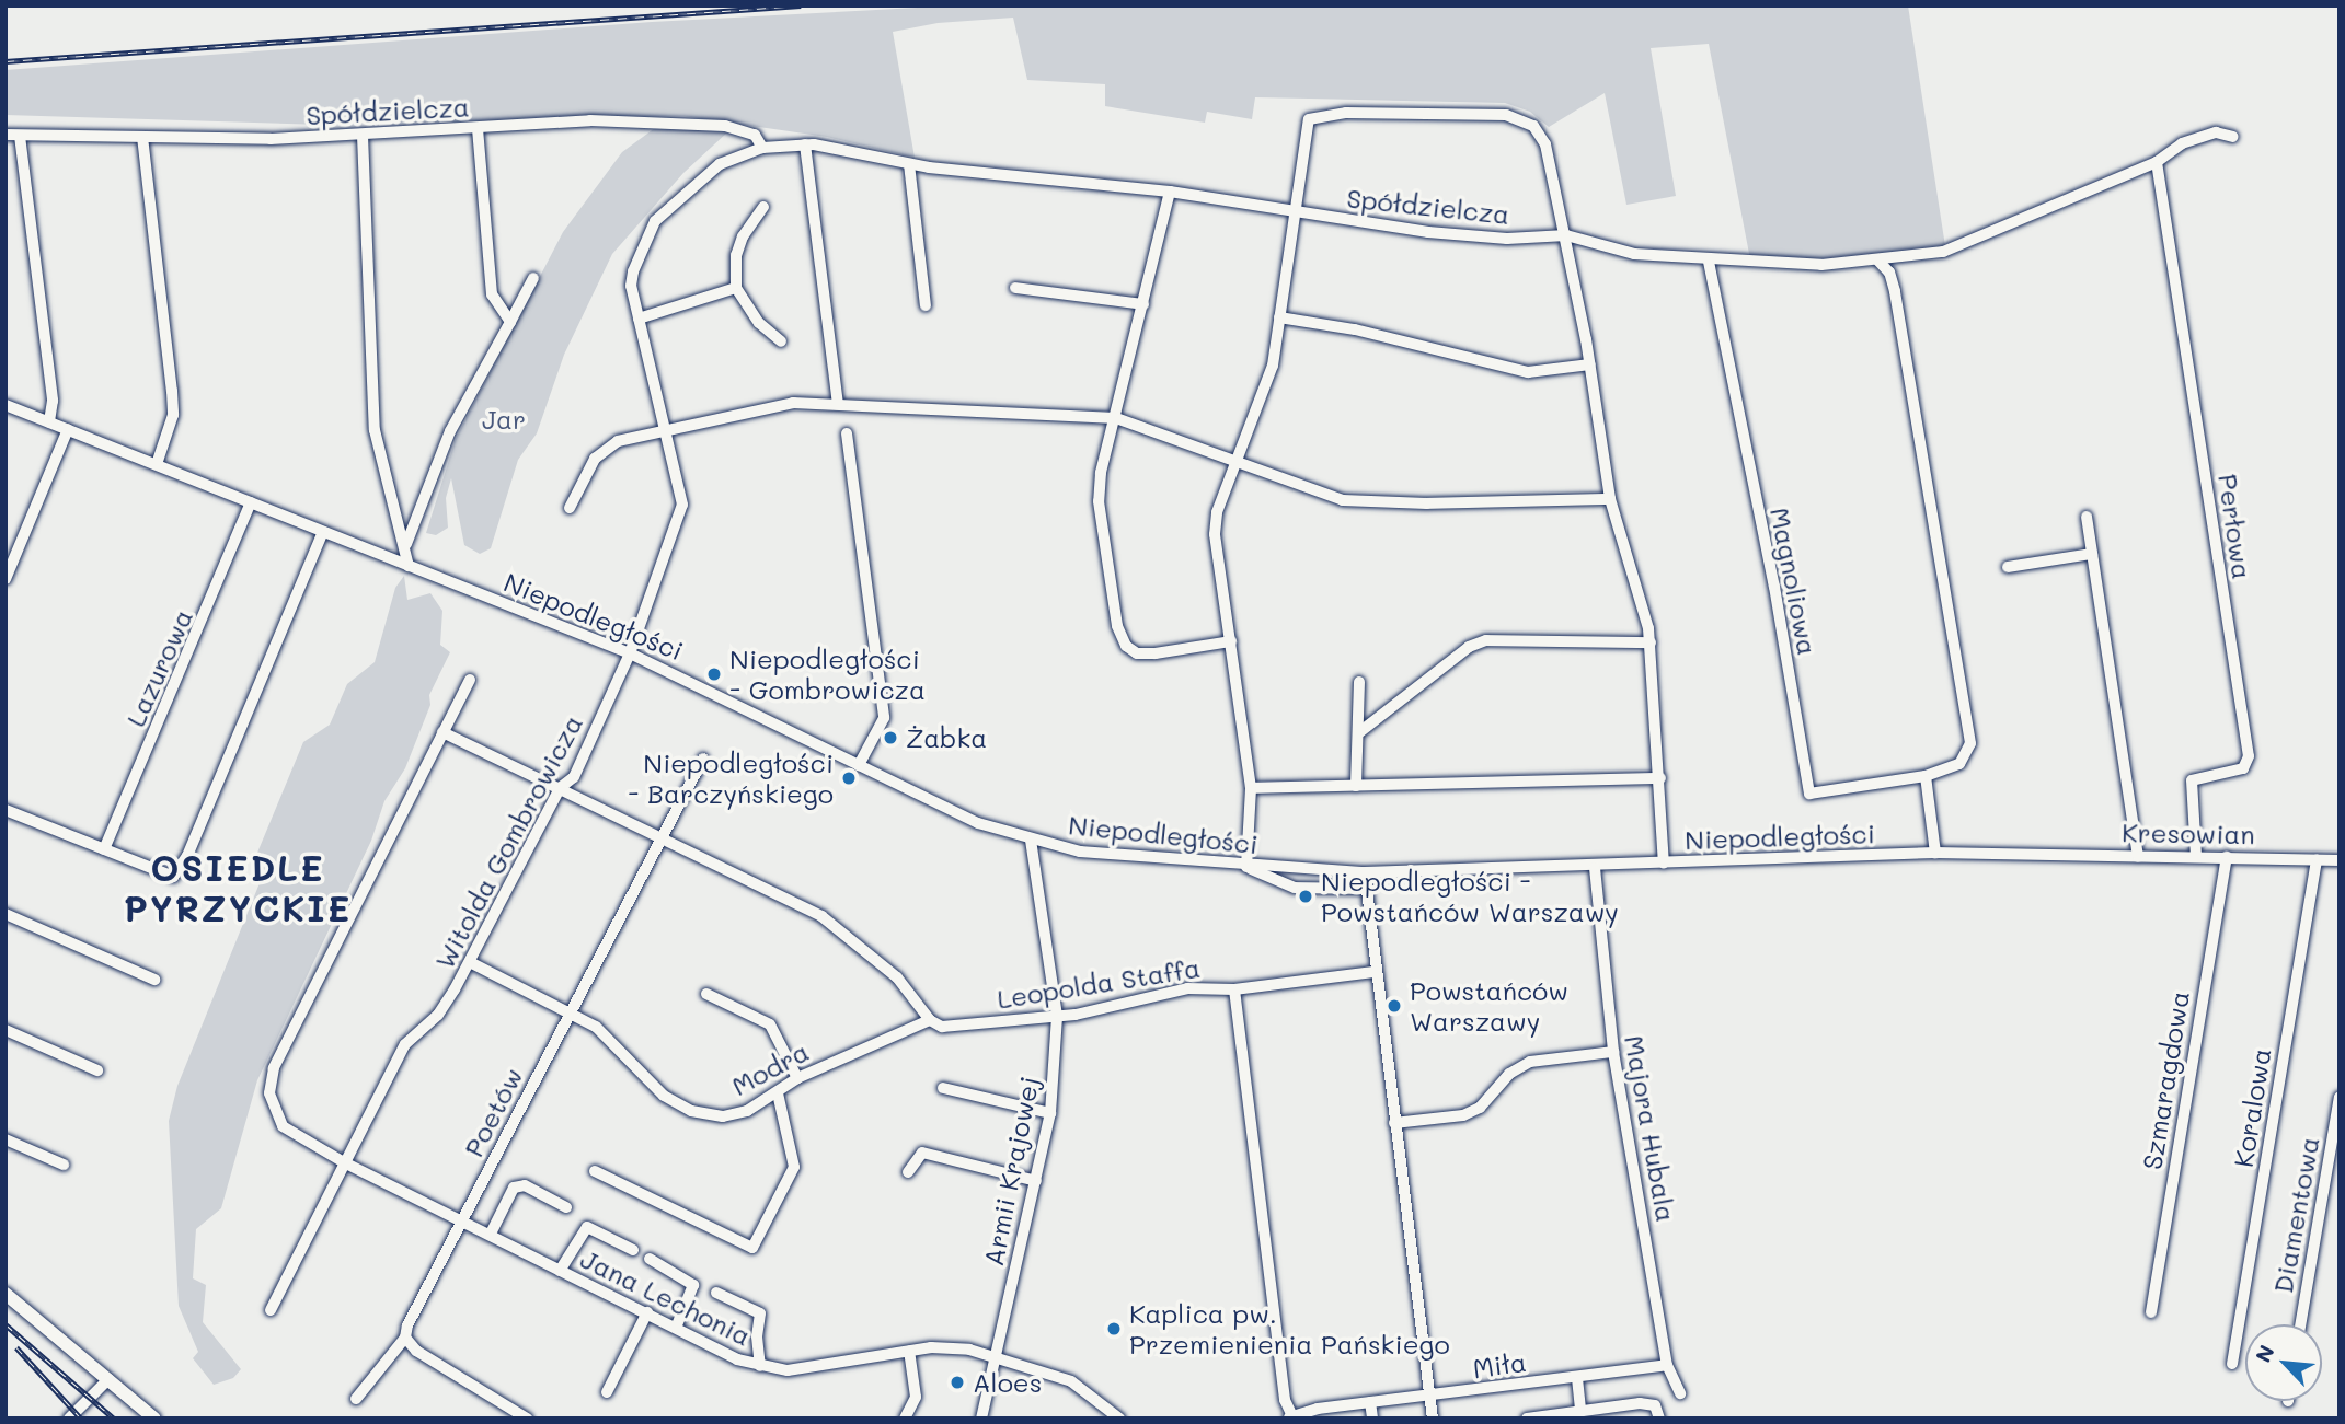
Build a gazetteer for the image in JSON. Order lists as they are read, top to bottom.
{
  "streets": {
    "street": [
      "Spółdzielcza",
      "Perłowa",
      "Magnoliowa",
      "Niepodległości",
      "Lazurowa",
      "Kresowian",
      "Witolda Gombrowicza",
      "Leopolda Staffa",
      "Modra",
      "Szmaragdowa",
      "Koralowa",
      "Poetów",
      "Majora Hubala",
      "Armii Krajowej",
      "Diamentowa",
      "Jana Lechonia",
      "Miła"
    ]
  },
  "crossings": [
    ["Spółdzielcza", "Perłowa"],
    ["Spółdzielcza", "Magnoliowa"],
    ["Spółdzielcza", "Witolda Gombrowicza"],
    ["Perłowa", "Kresowian"],
    ["Niepodległości", "Lazurowa"],
    ["Niepodległości", "Kresowian"],
    ["Niepodległości", "Witolda Gombrowicza"],
    ["Niepodległości", "Majora Hubala"],
    ["Niepodległości", "Armii Krajowej"],
    ["Kresowian", "Szmaragdowa"],
    ["Kresowian", "Koralowa"],
    ["Witolda Gombrowicza", "Modra"],
    ["Witolda Gombrowicza", "Jana Lechonia"],
    ["Leopolda Staffa", "Modra"],
    ["Leopolda Staffa", "Armii Krajowej"],
    ["Modra", "Poetów"],
    ["Poetów", "Jana Lechonia"],
    ["Majora Hubala", "Miła"],
    ["Armii Krajowej", "Jana Lechonia"]
  ],
  "districts": ["OSIEDLE PYRZYCKIE"],
  "parks": ["Jar"],
  "places": [
    "Niepodległości - Gombrowicza",
    "Żabka",
    "Niepodległości - Barczyńskiego",
    "Niepodległości - Powstańców Warszawy",
    "Powstańców Warszawy",
    "Kaplica pw. Przemienienia Pańskiego",
    "Aloes"
  ],
  "north": "top left"
}
